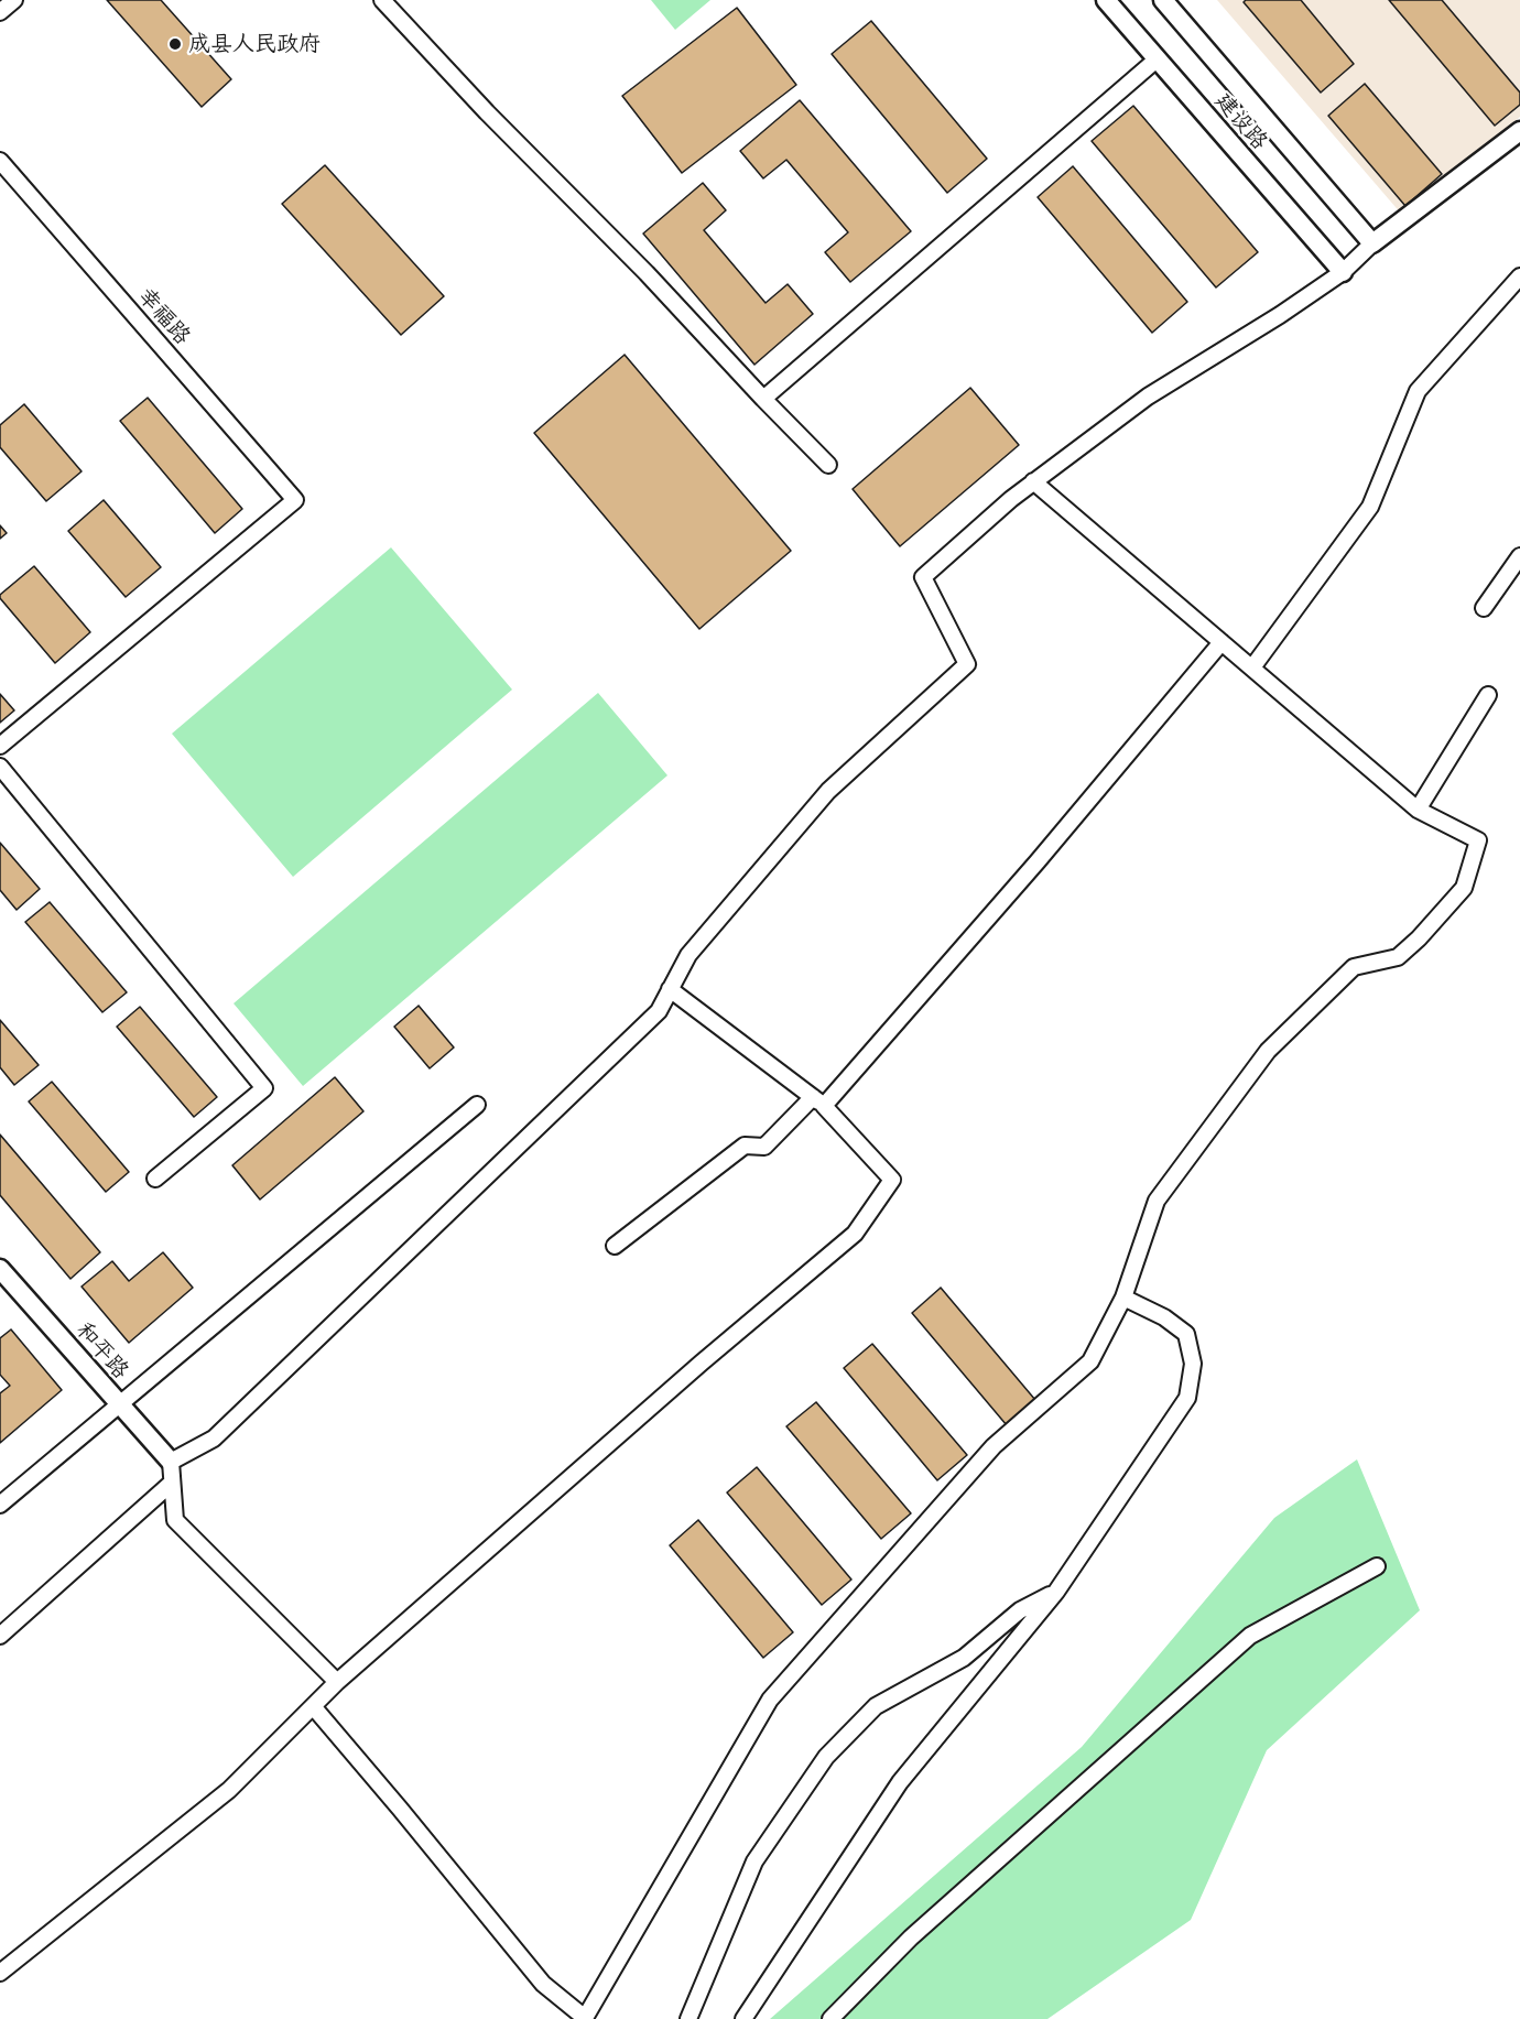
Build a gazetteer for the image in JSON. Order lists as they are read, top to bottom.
{
  "streets": {
    "street": ["建设路", "幸福路", "和平路"]
  },
  "places": ["成县人民政府"]
}
